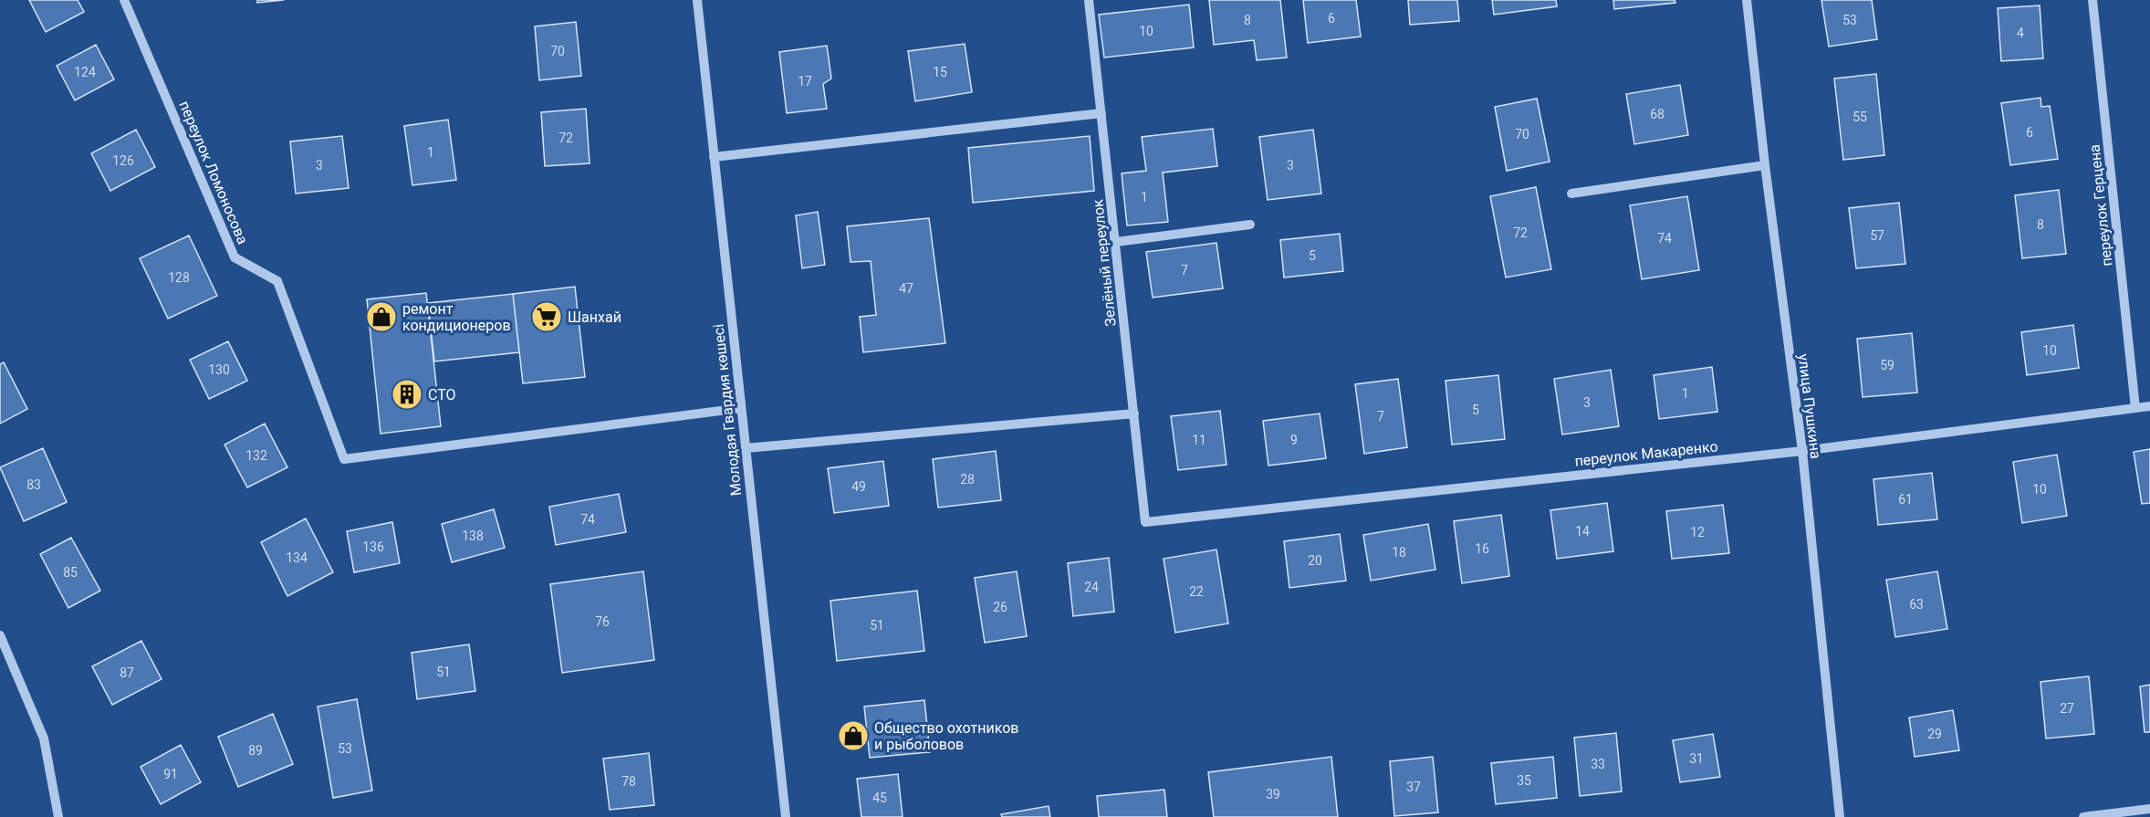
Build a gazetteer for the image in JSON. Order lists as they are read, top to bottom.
{
  "streets": {
    "street": [
      "переулок Ломоносова",
      "переулок Герцена",
      "Зелёный переулок",
      "улица Пушкина",
      "Молодая Гвардия көшесі",
      "переулок Макаренко"
    ]
  },
  "crossings": [
    ["переулок Ломоносова", "Молодая Гвардия көшесі"],
    ["переулок Герцена", "переулок Макаренко"],
    ["Зелёный переулок", "переулок Макаренко"],
    ["улица Пушкина", "переулок Макаренко"]
  ],
  "places": {
    "shop": ["ремонт кондиционеров", "Общество охотников и рыболовов"],
    "supermarket": ["Шанхай"],
    "building": ["СТО"]
  },
  "house_numbers": [
    "6",
    "8",
    "53",
    "10",
    "4",
    "70",
    "124",
    "15",
    "17",
    "68",
    "55",
    "6",
    "70",
    "72",
    "1",
    "126",
    "3",
    "3",
    "1",
    "8",
    "72",
    "57",
    "74",
    "5",
    "7",
    "128",
    "47",
    "10",
    "59",
    "130",
    "1",
    "3",
    "5",
    "7",
    "11",
    "9",
    "132",
    "28",
    "83",
    "49",
    "10",
    "61",
    "74",
    "14",
    "12",
    "138",
    "136",
    "16",
    "18",
    "134",
    "20",
    "85",
    "24",
    "22",
    "63",
    "26",
    "76",
    "51",
    "51",
    "87",
    "27",
    "29",
    "53",
    "89",
    "31",
    "33",
    "91",
    "35",
    "78",
    "37",
    "39",
    "45"
  ]
}
